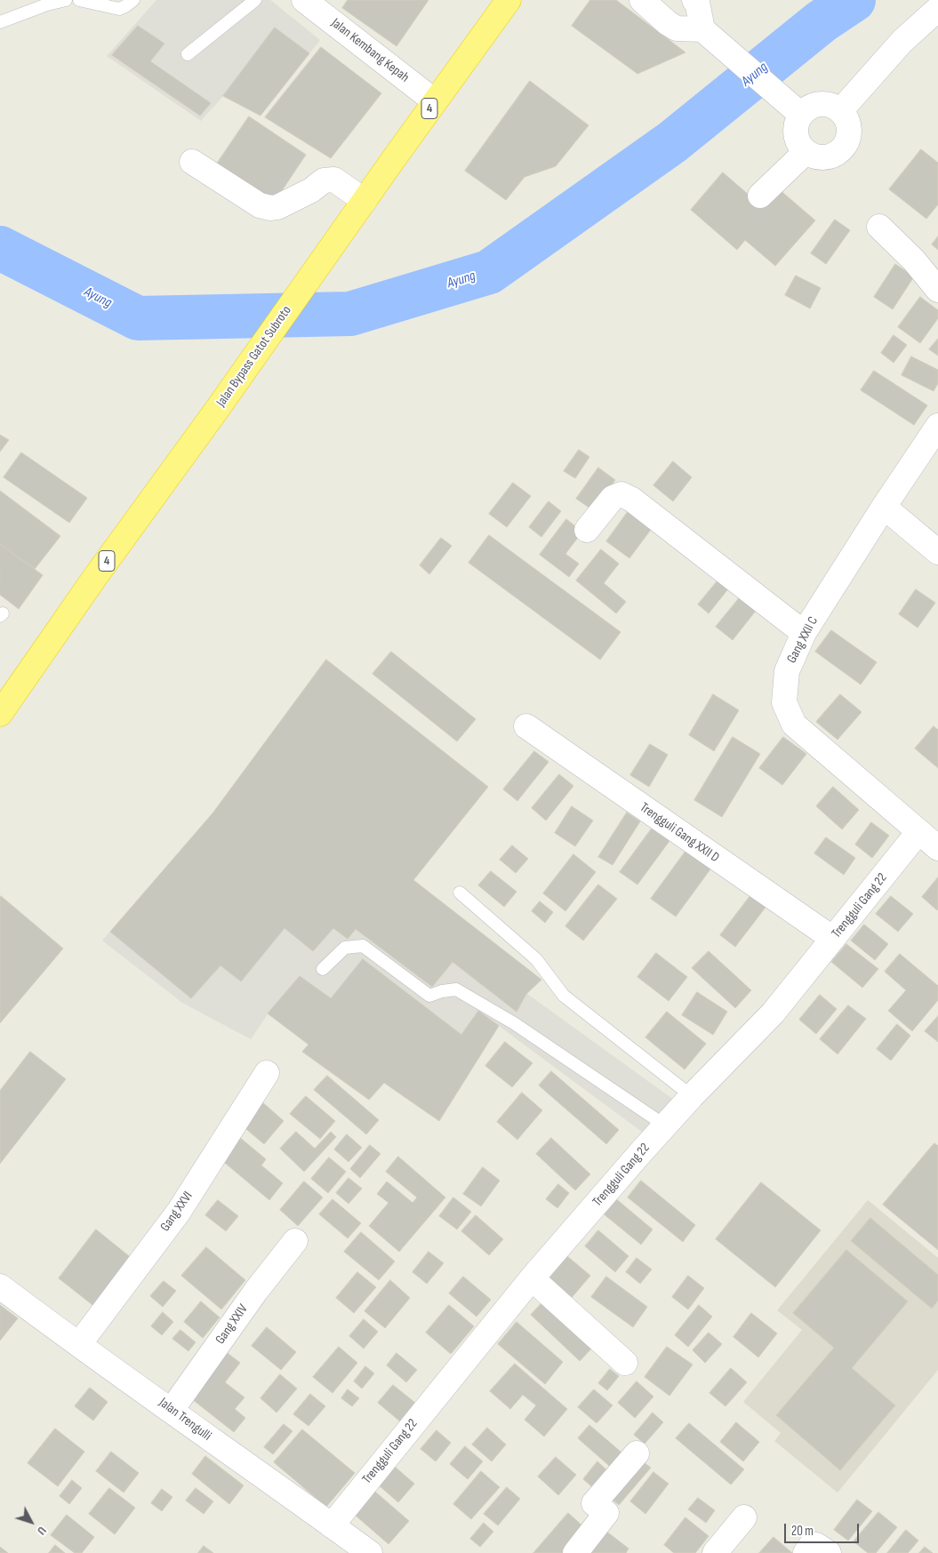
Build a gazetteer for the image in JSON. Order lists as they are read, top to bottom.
{
  "streets": {
    "highway": ["4", "Jalan Bypass Gatot Subroto"],
    "street": [
      "Jalan Kembang Kepah",
      "Gang XXII C",
      "Trengguli Gang XXII D",
      "Trengguli Gang 22",
      "Gang XXVI",
      "Gang XXIV",
      "Jalan Trengulli"
    ]
  },
  "crossings": [
    ["Jalan Kembang Kepah", "Jalan Bypass Gatot Subroto"],
    ["Gang XXII C", "Trengguli Gang 22"],
    ["Trengguli Gang XXII D", "Trengguli Gang 22"],
    ["Trengguli Gang 22", "Jalan Trengulli"],
    ["Gang XXVI", "Jalan Trengulli"],
    ["Gang XXIV", "Jalan Trengulli"]
  ],
  "water": ["Ayung"],
  "scale_bar": "20 m",
  "north": "bottom right"
}
